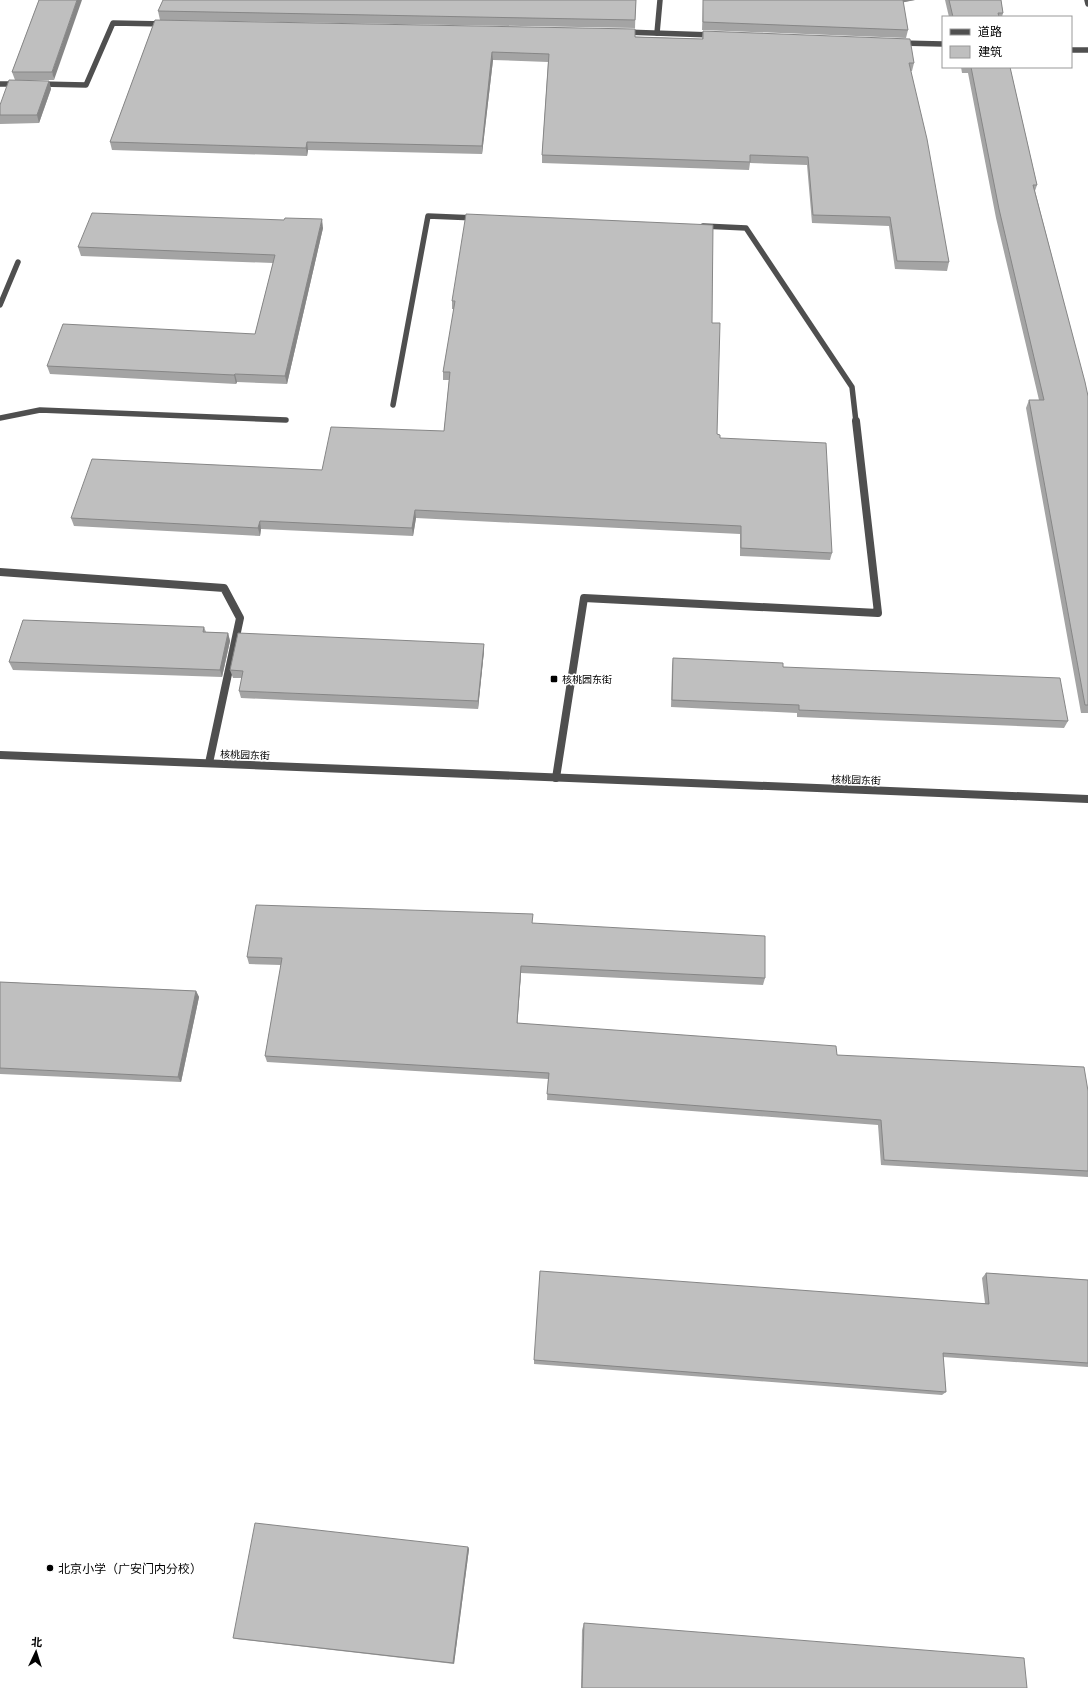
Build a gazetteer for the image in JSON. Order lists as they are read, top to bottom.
{
  "streets": {
    "street": ["核桃园东街"]
  },
  "places": {
    "transit": ["核桃园东街"],
    "other": ["北京小学（广安门内分校）"]
  },
  "legend": ["道路", "建筑"],
  "north": "top"
}
